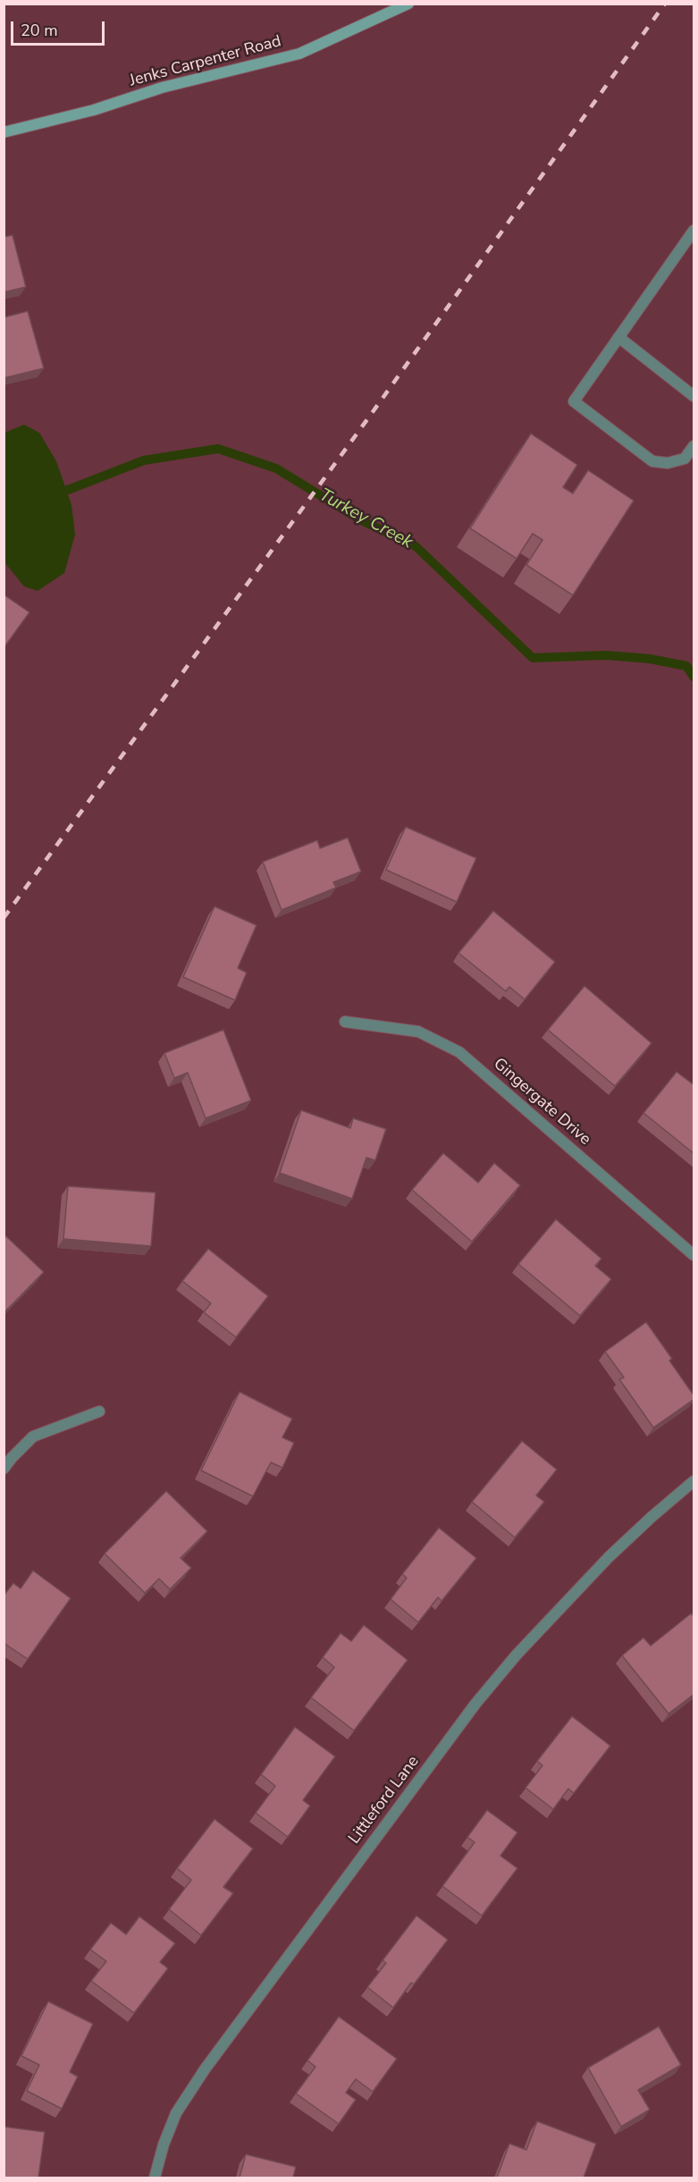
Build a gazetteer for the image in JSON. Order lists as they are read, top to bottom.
{
  "streets": {
    "street": ["Jenks Carpenter Road", "Gingergate Drive", "Littleford Lane"]
  },
  "water": ["Turkey Creek"],
  "scale_bar": "20 m"
}
